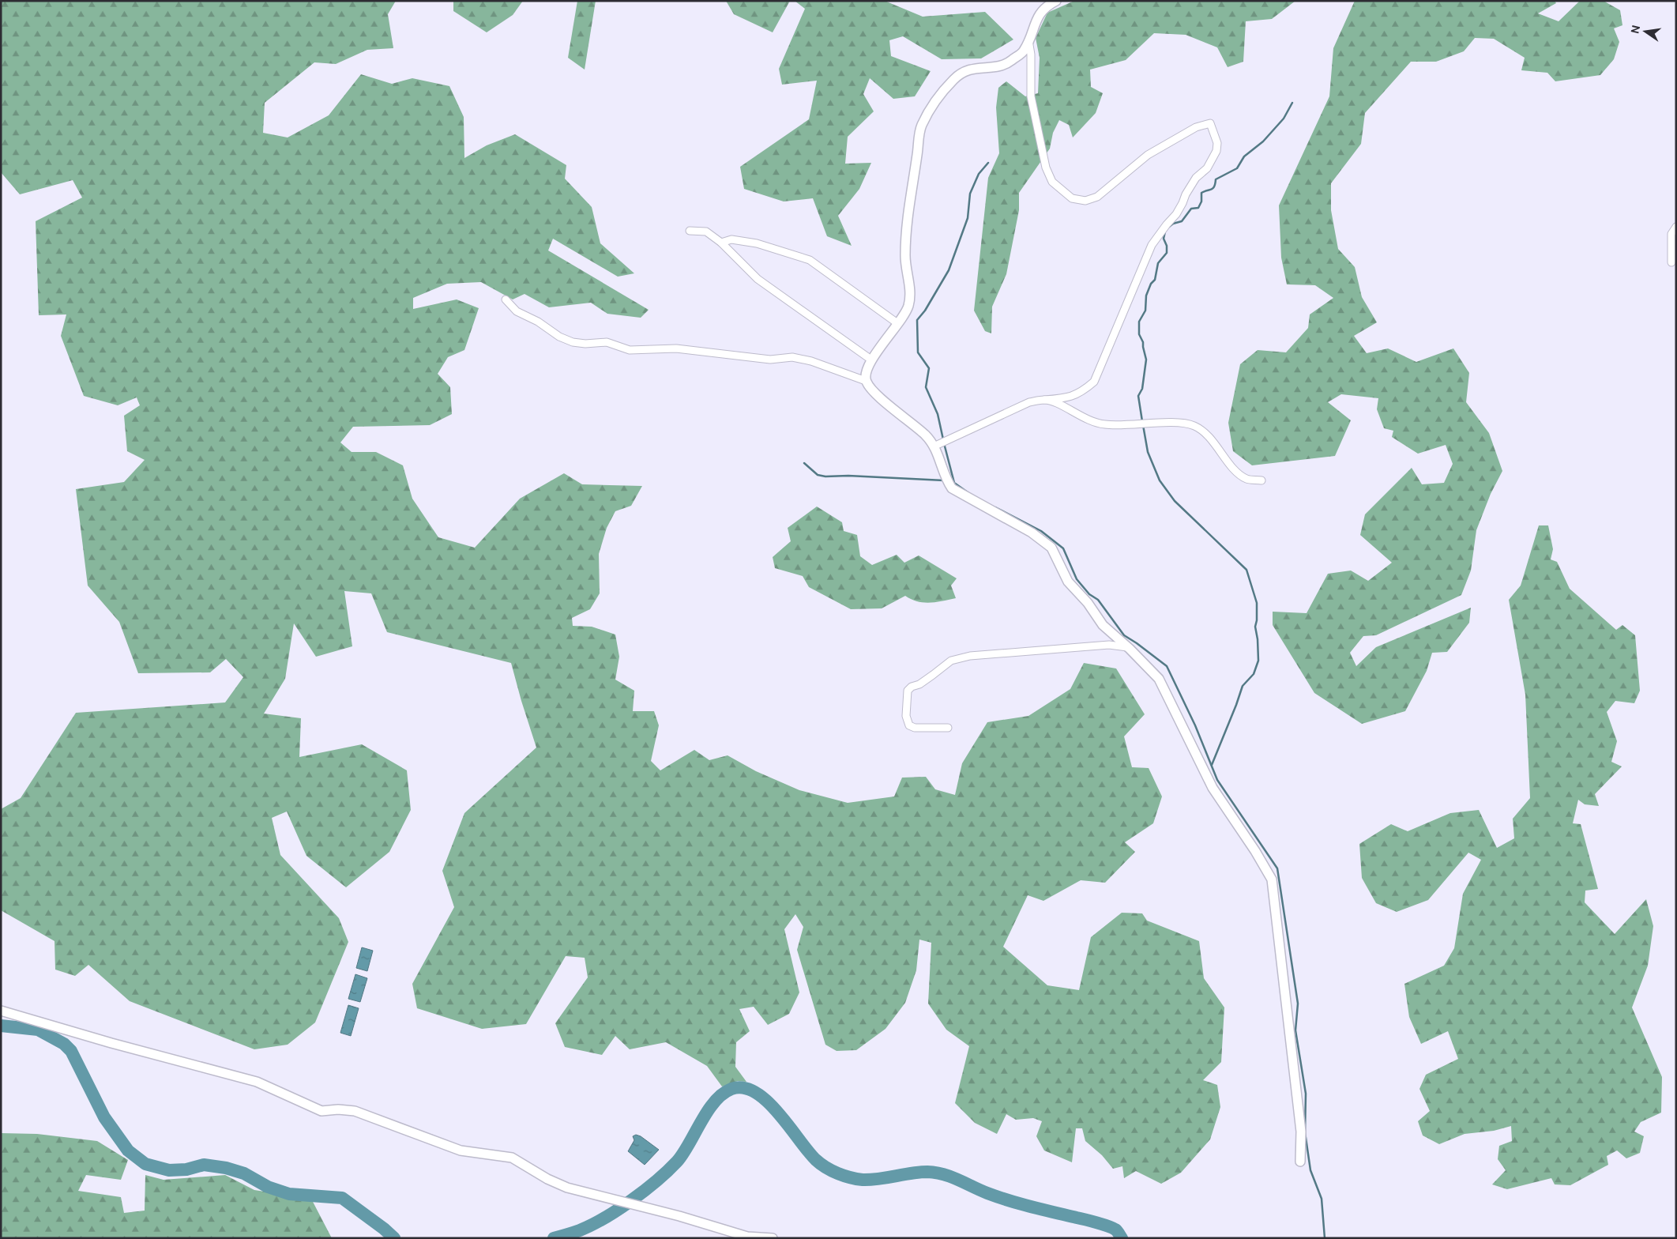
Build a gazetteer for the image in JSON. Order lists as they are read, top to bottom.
{
  "north": "left"
}
